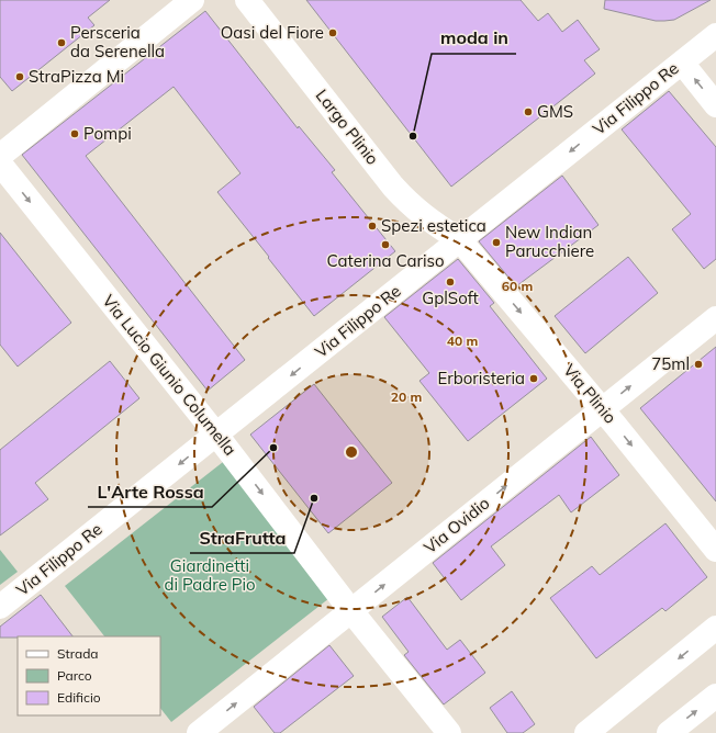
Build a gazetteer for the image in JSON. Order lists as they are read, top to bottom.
{
  "streets": {
    "street": [
      "Via Filippo Re",
      "Largo Plinio",
      "Via Lucio Giunio Columella",
      "Via Plinio",
      "Via Ovidio"
    ]
  },
  "crossings": [
    ["Via Filippo Re", "Largo Plinio"],
    ["Via Filippo Re", "Via Lucio Giunio Columella"],
    ["Via Filippo Re", "Via Plinio"],
    ["Largo Plinio", "Via Plinio"],
    ["Via Lucio Giunio Columella", "Via Ovidio"],
    ["Via Plinio", "Via Ovidio"]
  ],
  "one_way": [
    "Via Filippo Re",
    "Via Lucio Giunio Columella",
    "Via Plinio",
    "Via Ovidio"
  ],
  "parks": ["Giardinetti di Padre Pio"],
  "places": [
    "Oasi del Fiore",
    "Persceria da Serenella",
    "StraPizza Mi",
    "GMS",
    "Pompi",
    "moda in",
    "Spezi estetica",
    "New Indian Parucchiere",
    "Caterina Cariso",
    "GplSoft",
    "75ml",
    "Erboristeria",
    "L'Arte Rossa",
    "StraFrutta"
  ],
  "legend": ["Strada", "Parco", "Edificio"],
  "rings": ["60 m", "40 m", "20 m"]
}
